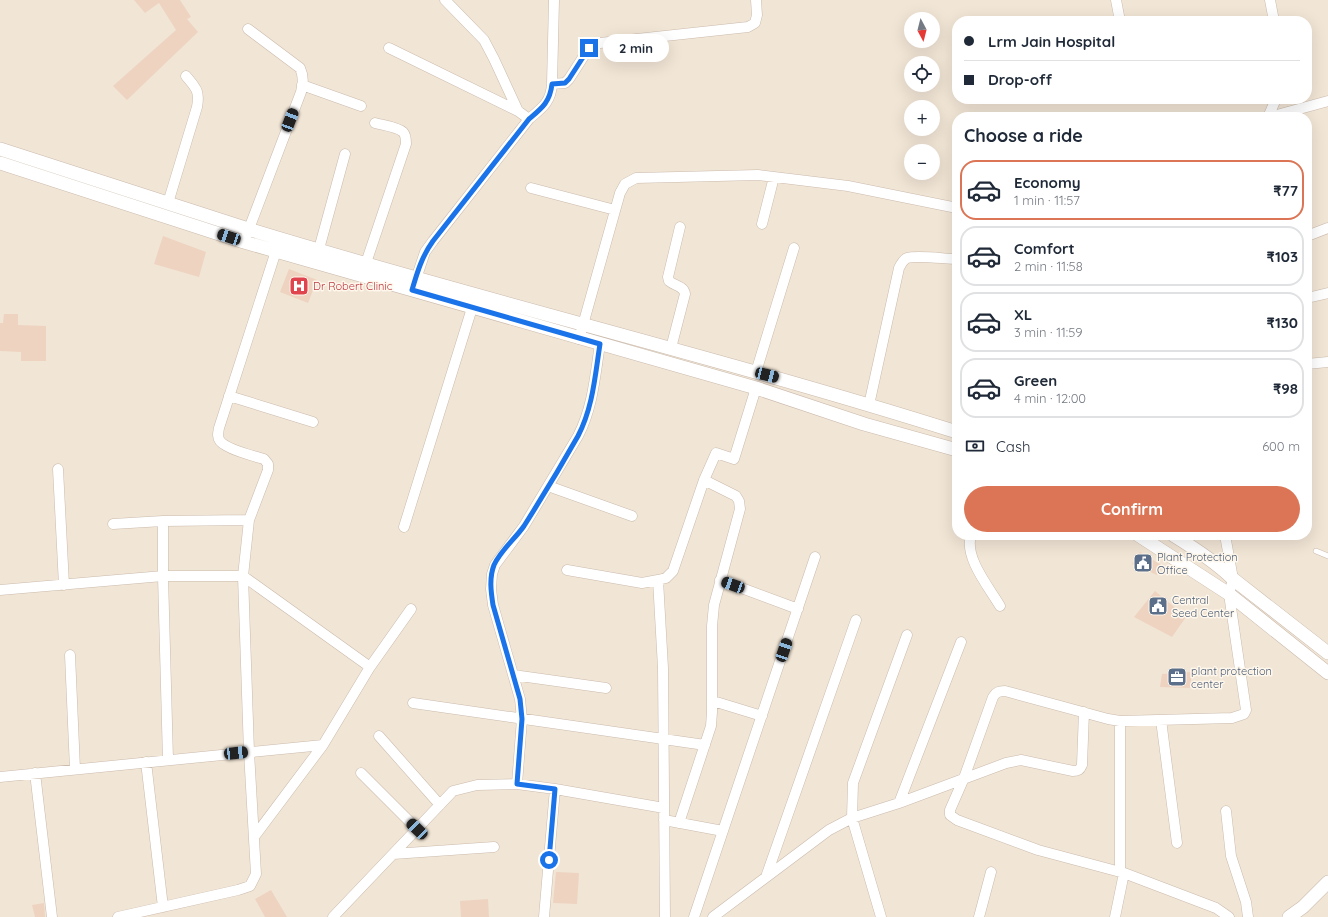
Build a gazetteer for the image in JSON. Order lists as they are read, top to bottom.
{
  "places": {
    "hospital": ["Dr Robert Clinic"],
    "public building": ["Plant Protection Office", "Central Seed Center"],
    "office": ["plant protection center"]
  },
  "north": "bottom",
  "page": {
    "map_buttons": ["+", "−"],
    "banner": ["Lrm Jain Hospital", "Drop-off"],
    "bubble": "2 min",
    "heading": "Choose a ride",
    "list": [
      {
        "name": "Economy",
        "note": "1 min · 11:57",
        "value": "₹77"
      },
      {
        "name": "Comfort",
        "note": "2 min · 11:58",
        "value": "₹103"
      },
      {
        "name": "XL",
        "note": "3 min · 11:59",
        "value": "₹130"
      },
      {
        "name": "Green",
        "note": "4 min · 12:00",
        "value": "₹98"
      }
    ],
    "pay": ["Cash", "600 m"],
    "buttons": "Confirm"
  }
}
